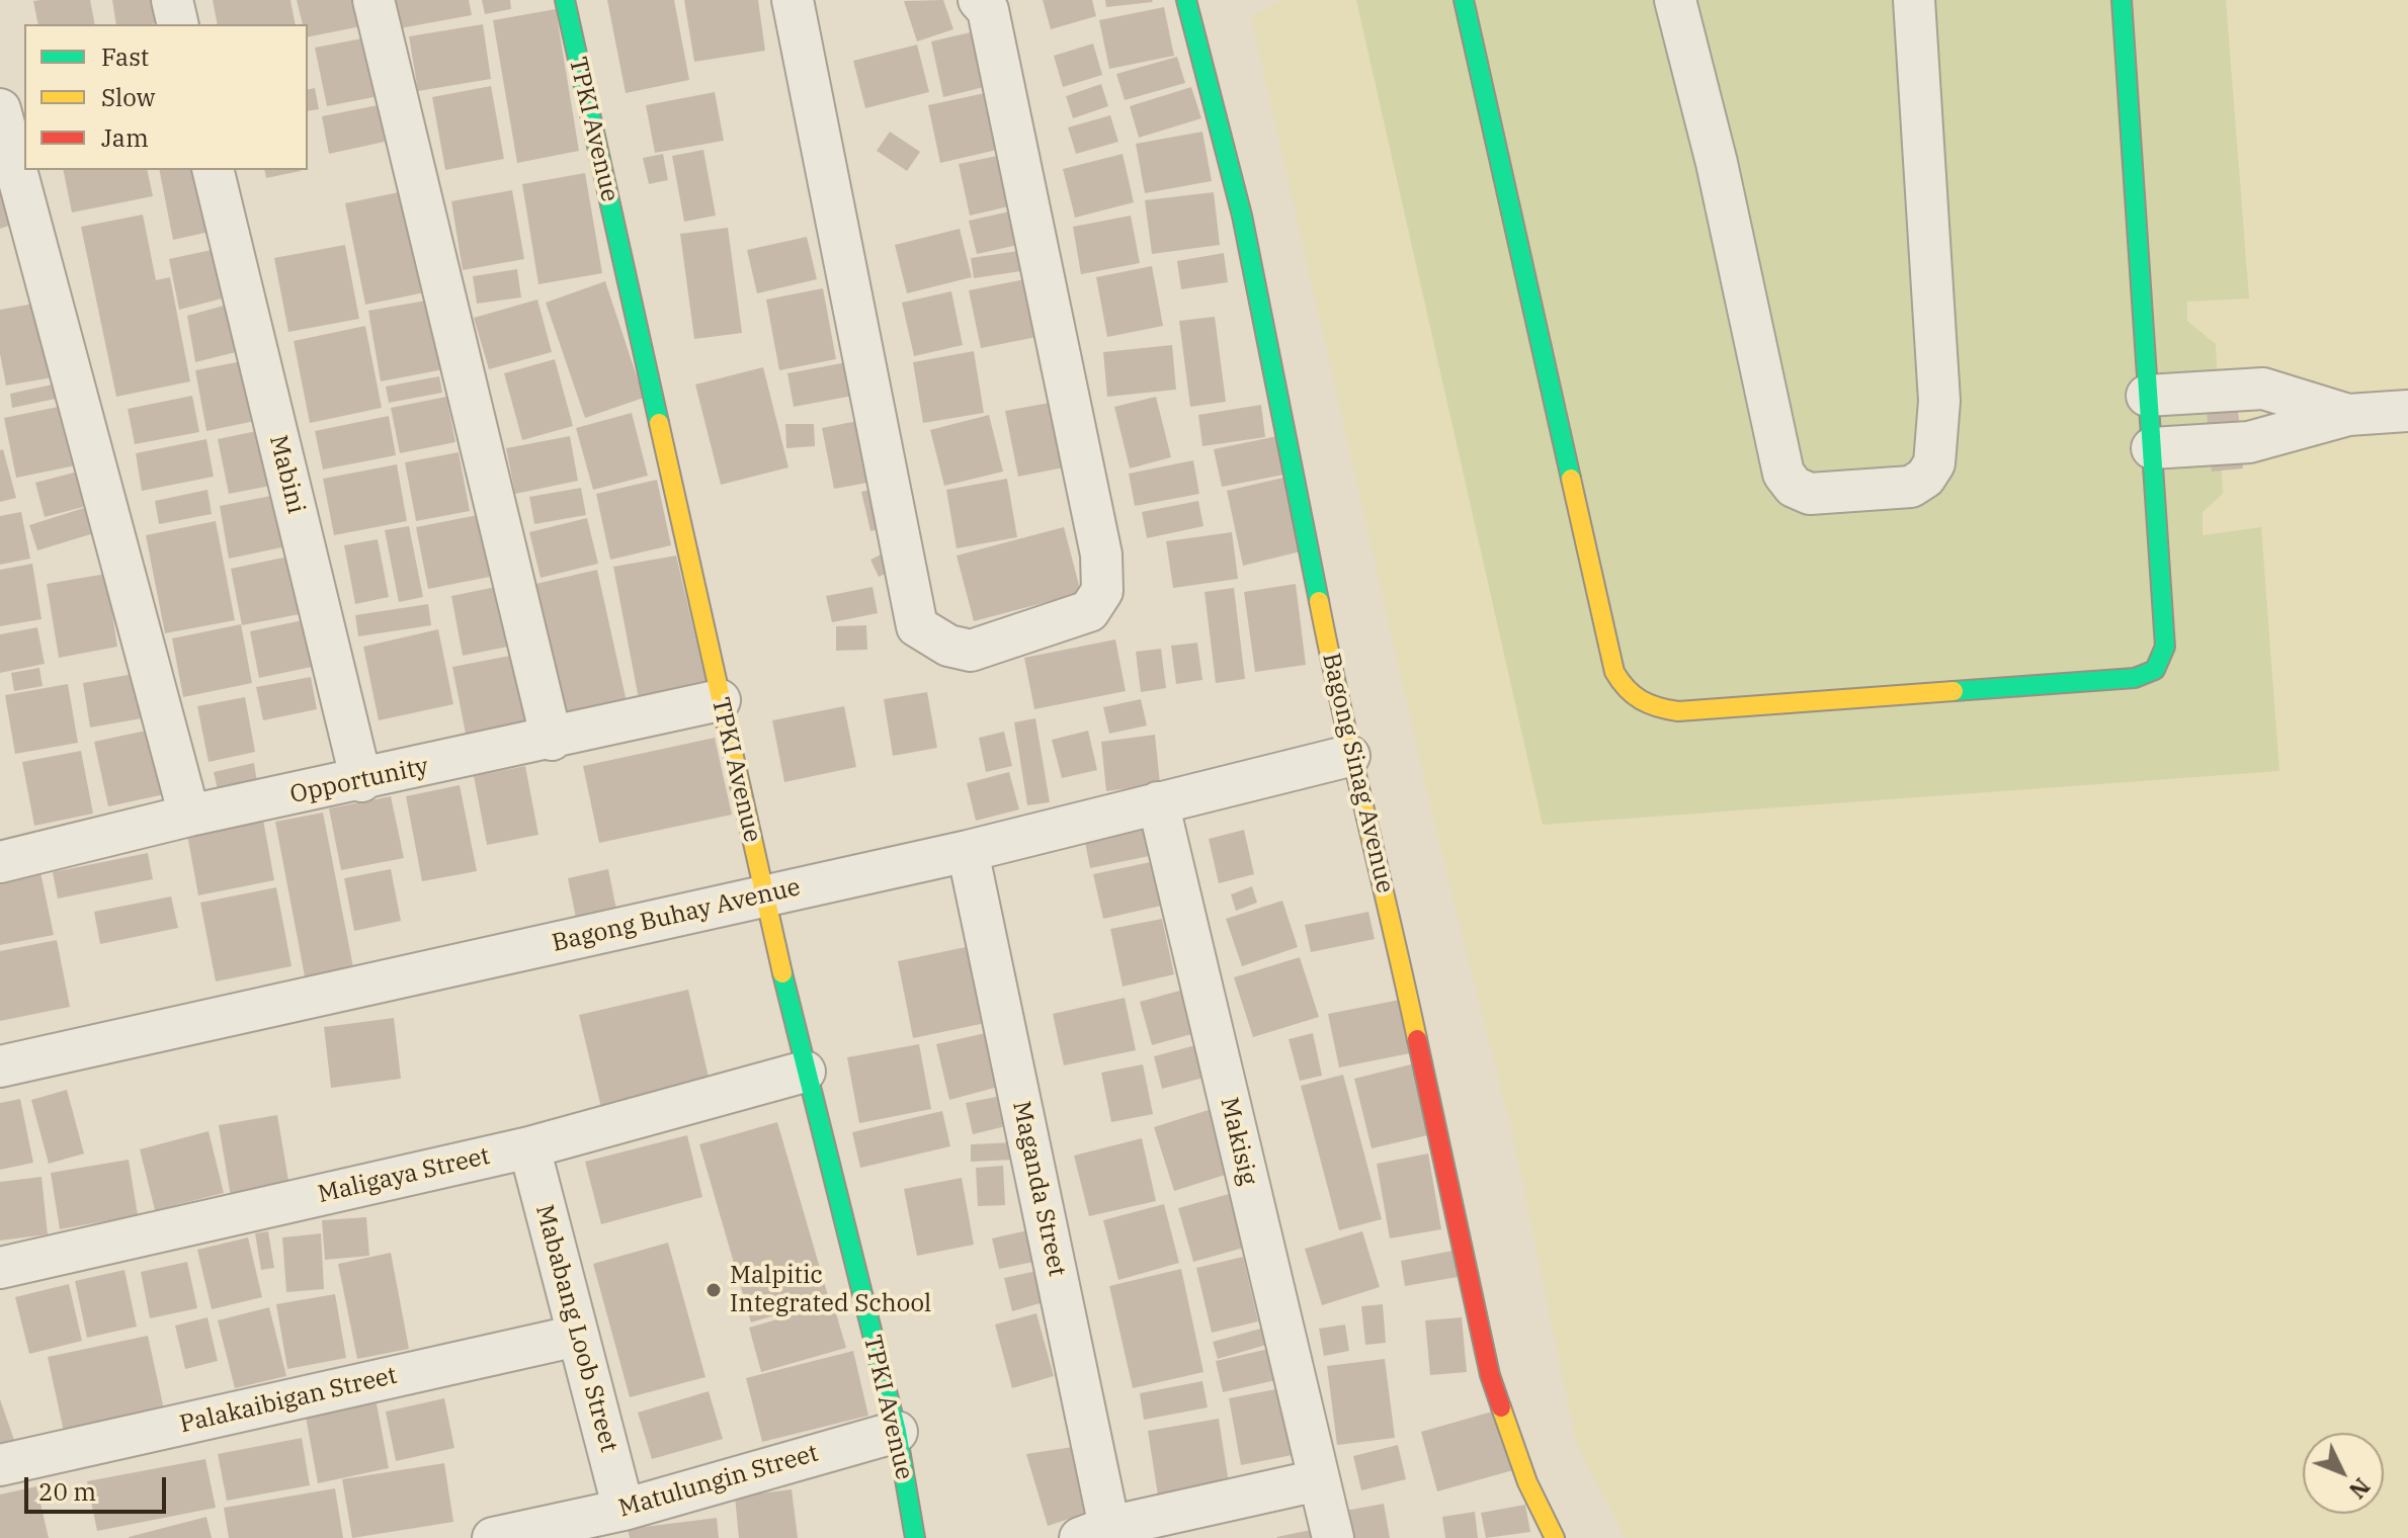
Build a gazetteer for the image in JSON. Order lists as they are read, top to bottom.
{
  "streets": {
    "street": [
      "TPKI Avenue",
      "Mabini",
      "Bagong Sinag Avenue",
      "Opportunity",
      "Bagong Buhay Avenue",
      "Makisig",
      "Maligaya Street",
      "Maganda Street",
      "Mababang Loob Street",
      "Palakaibigan Street",
      "Matulungin Street"
    ]
  },
  "crossings": [
    ["TPKI Avenue", "Opportunity"],
    ["TPKI Avenue", "Bagong Buhay Avenue"],
    ["TPKI Avenue", "Maligaya Street"],
    ["TPKI Avenue", "Matulungin Street"],
    ["Mabini", "Opportunity"],
    ["Bagong Sinag Avenue", "Bagong Buhay Avenue"],
    ["Bagong Buhay Avenue", "Makisig"],
    ["Bagong Buhay Avenue", "Maganda Street"],
    ["Maligaya Street", "Mababang Loob Street"],
    ["Mababang Loob Street", "Palakaibigan Street"],
    ["Mababang Loob Street", "Matulungin Street"]
  ],
  "places": ["Malpitic Integrated School"],
  "legend": ["Fast", "Slow", "Jam"],
  "scale_bar": "20 m",
  "north": "bottom right"
}
